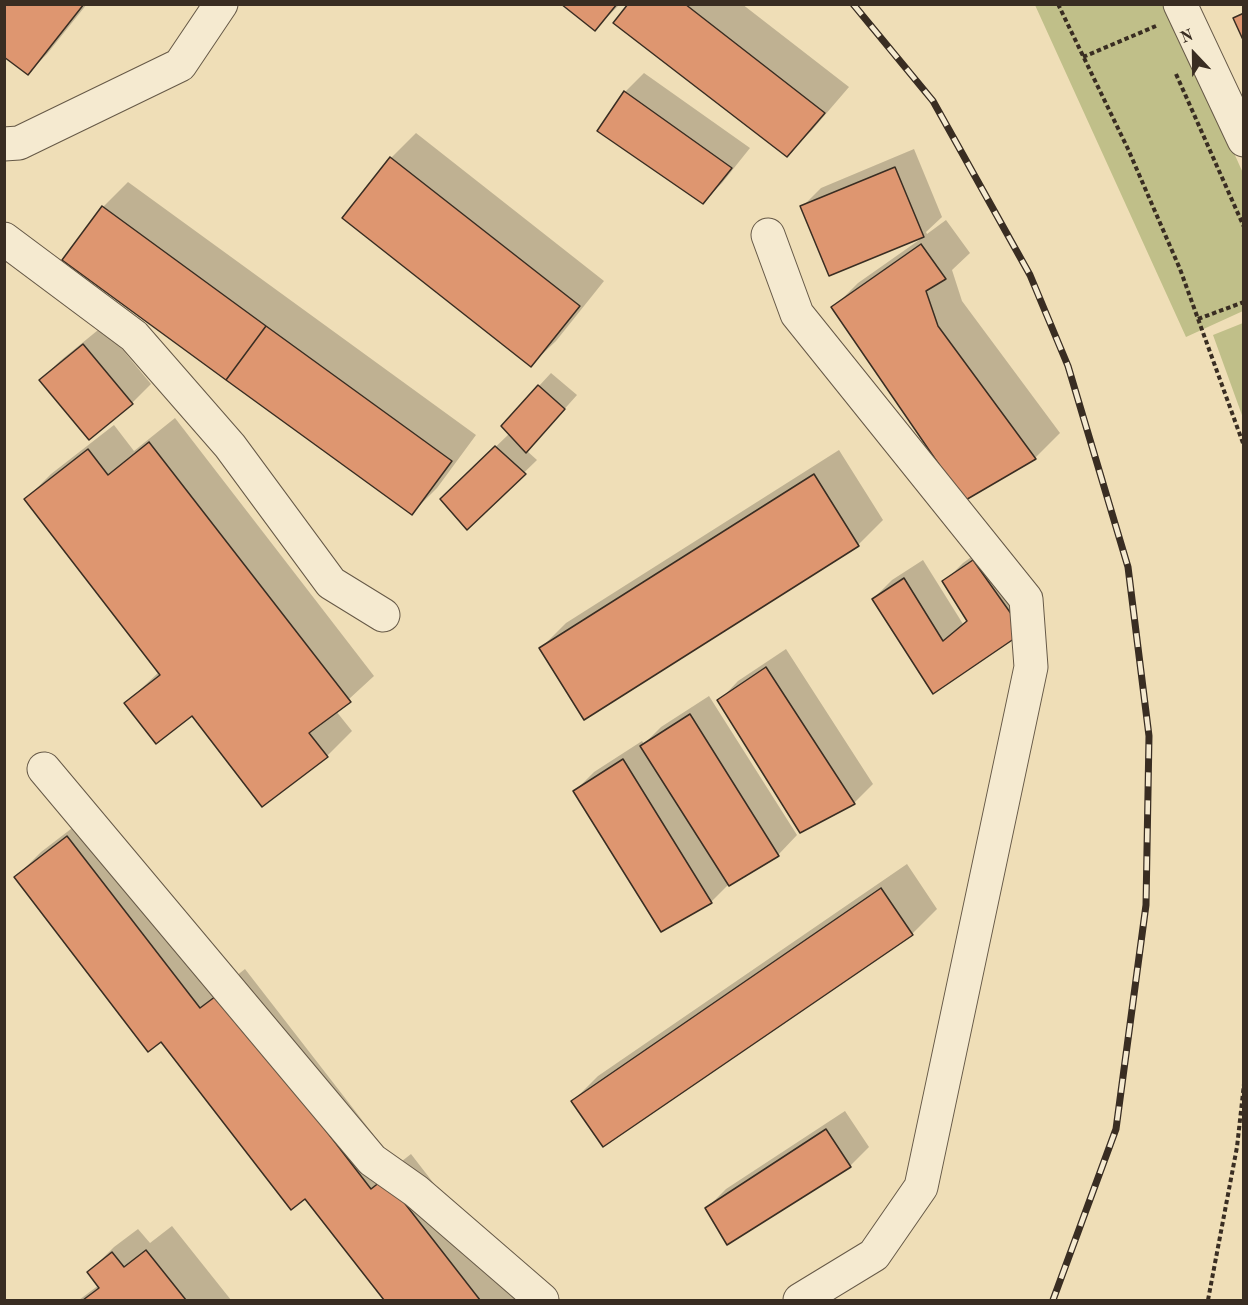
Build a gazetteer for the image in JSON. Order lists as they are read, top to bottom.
{
  "north": "top"
}
